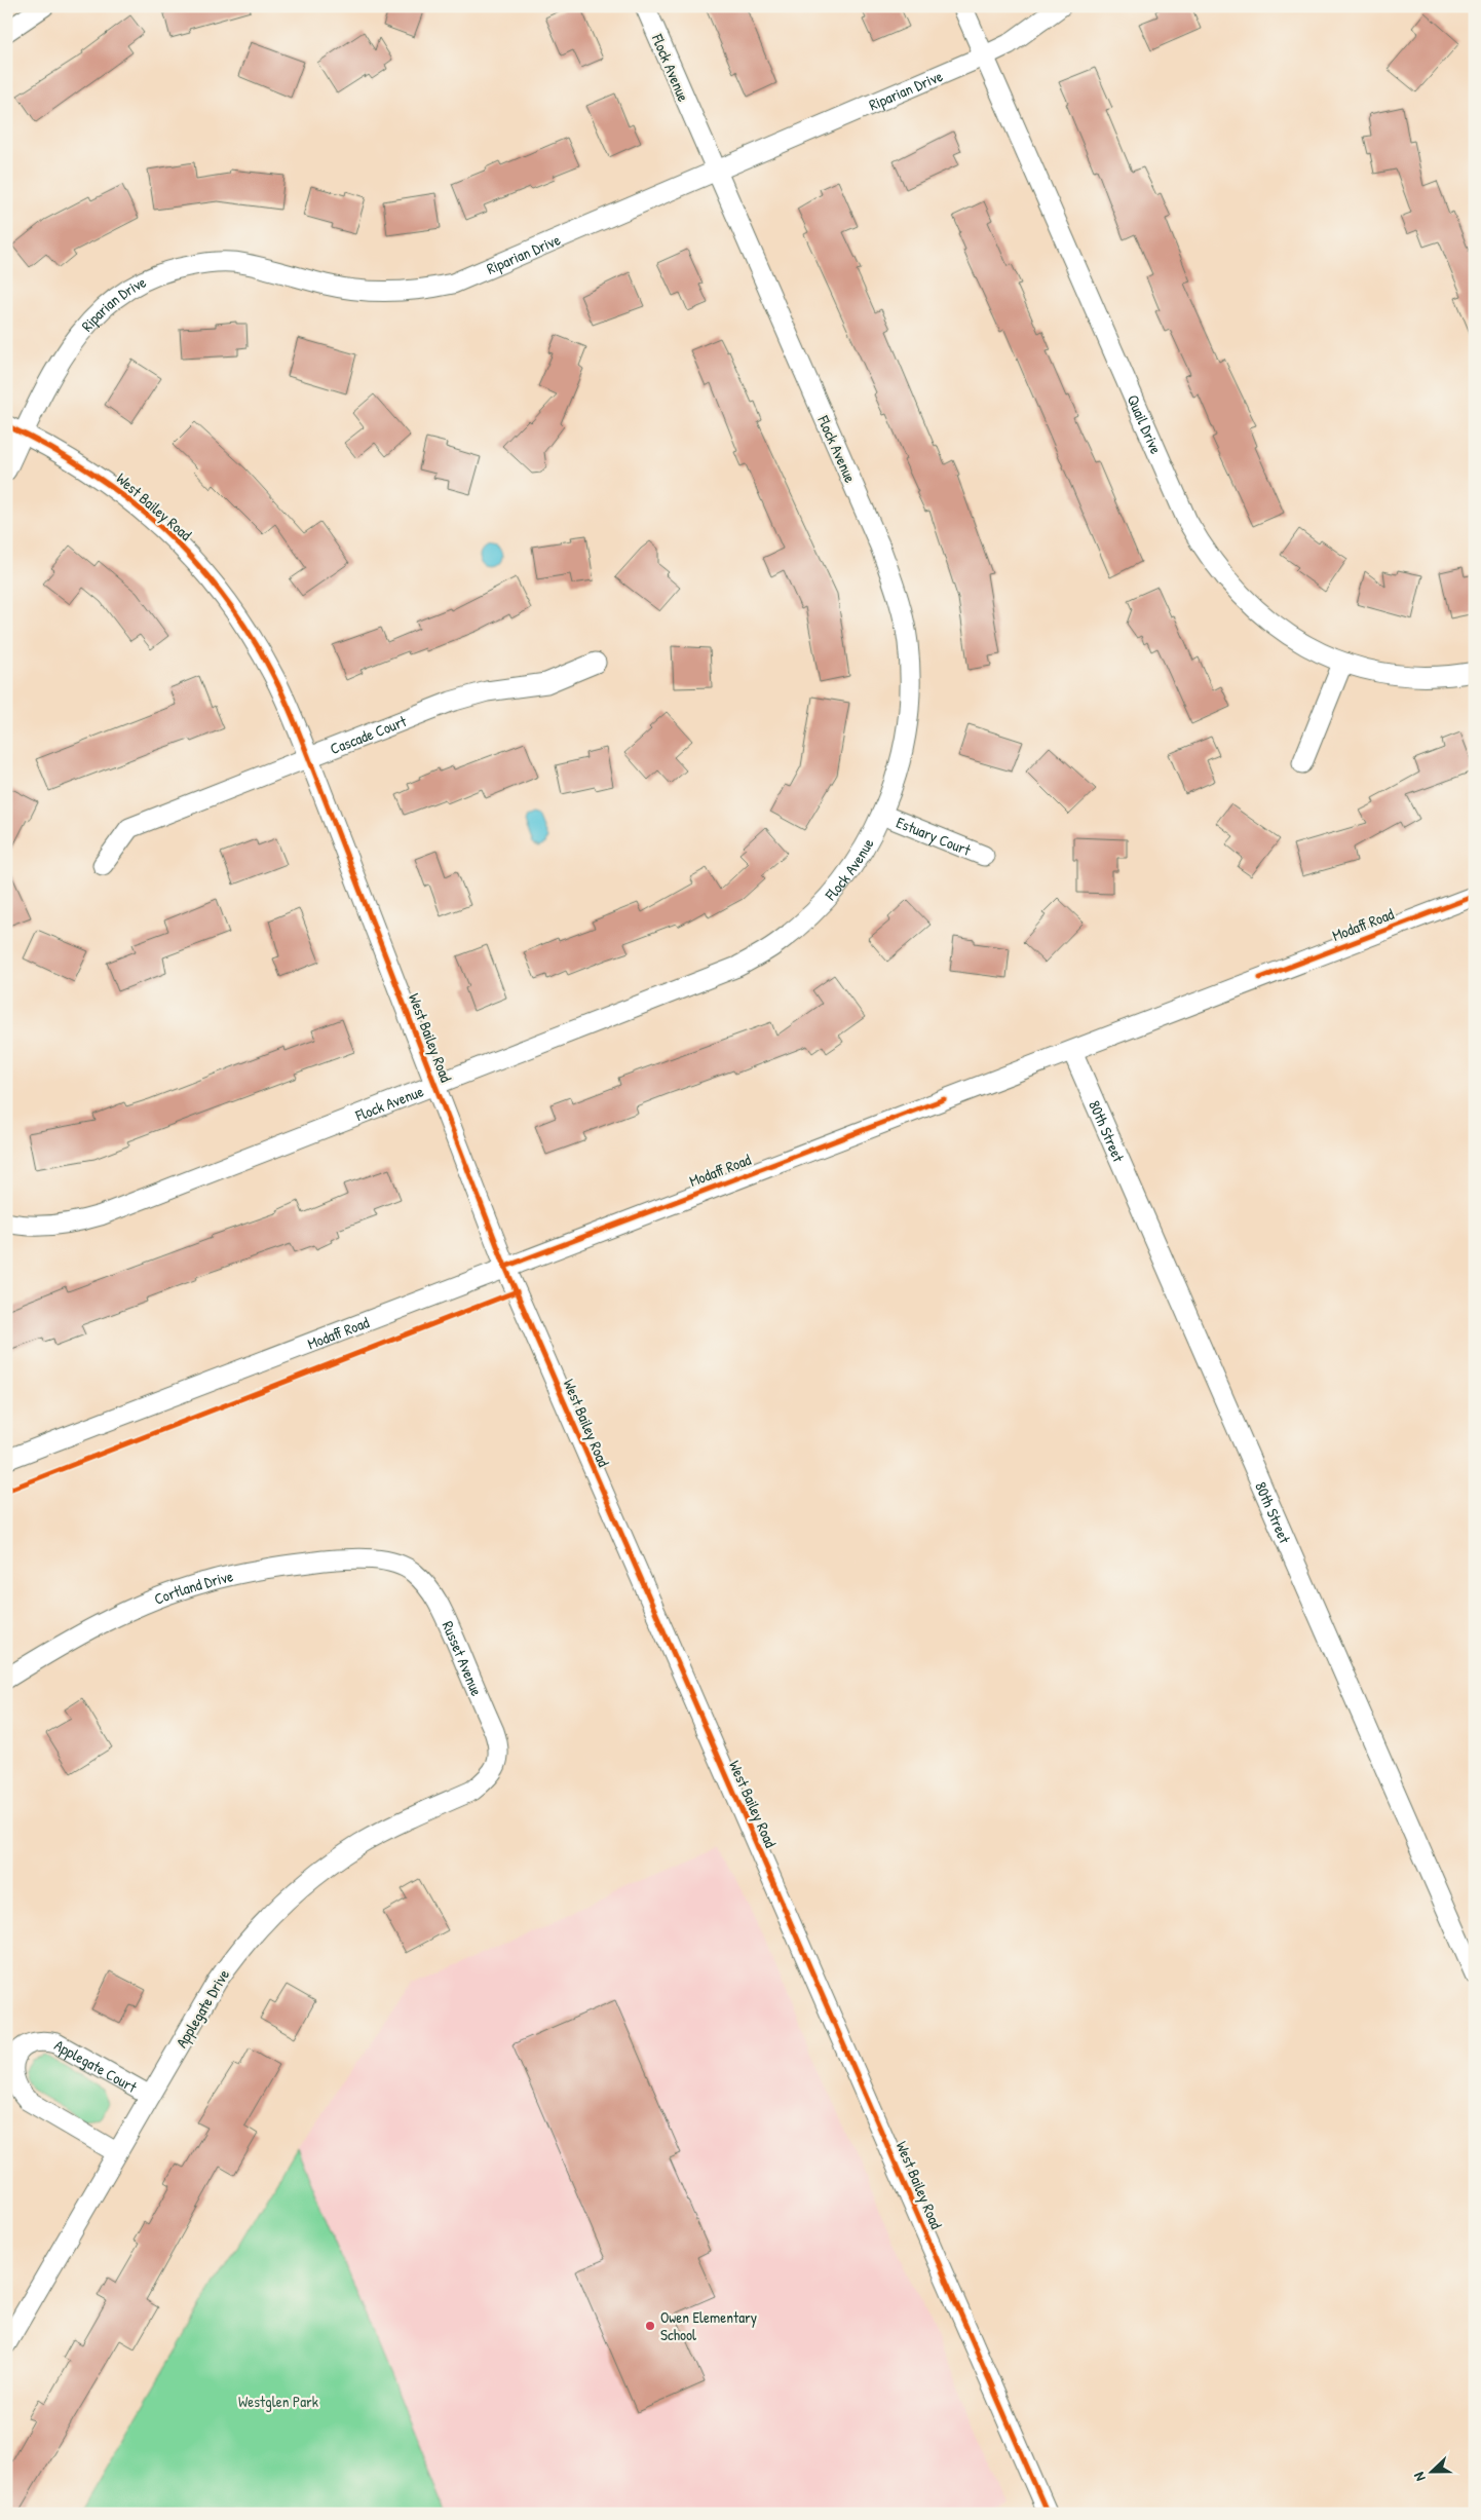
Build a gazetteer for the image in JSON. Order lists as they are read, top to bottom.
{
  "streets": {
    "street": [
      "Flock Avenue",
      "Riparian Drive",
      "Quail Drive",
      "West Bailey Road",
      "Cascade Court",
      "Estuary Court",
      "Modaff Road",
      "80th Street",
      "Cortland Drive",
      "Russet Avenue",
      "Applegate Drive",
      "Applegate Court"
    ]
  },
  "crossings": [
    ["Flock Avenue", "Riparian Drive"],
    ["Flock Avenue", "West Bailey Road"],
    ["Flock Avenue", "Estuary Court"],
    ["Riparian Drive", "Quail Drive"],
    ["Riparian Drive", "West Bailey Road"],
    ["West Bailey Road", "Cascade Court"],
    ["West Bailey Road", "Modaff Road"],
    ["Modaff Road", "80th Street"],
    ["Cortland Drive", "Russet Avenue"],
    ["Russet Avenue", "Applegate Drive"],
    ["Applegate Drive", "Applegate Court"]
  ],
  "parks": ["Westglen Park"],
  "places": ["Owen Elementary School"],
  "north": "left"
}
